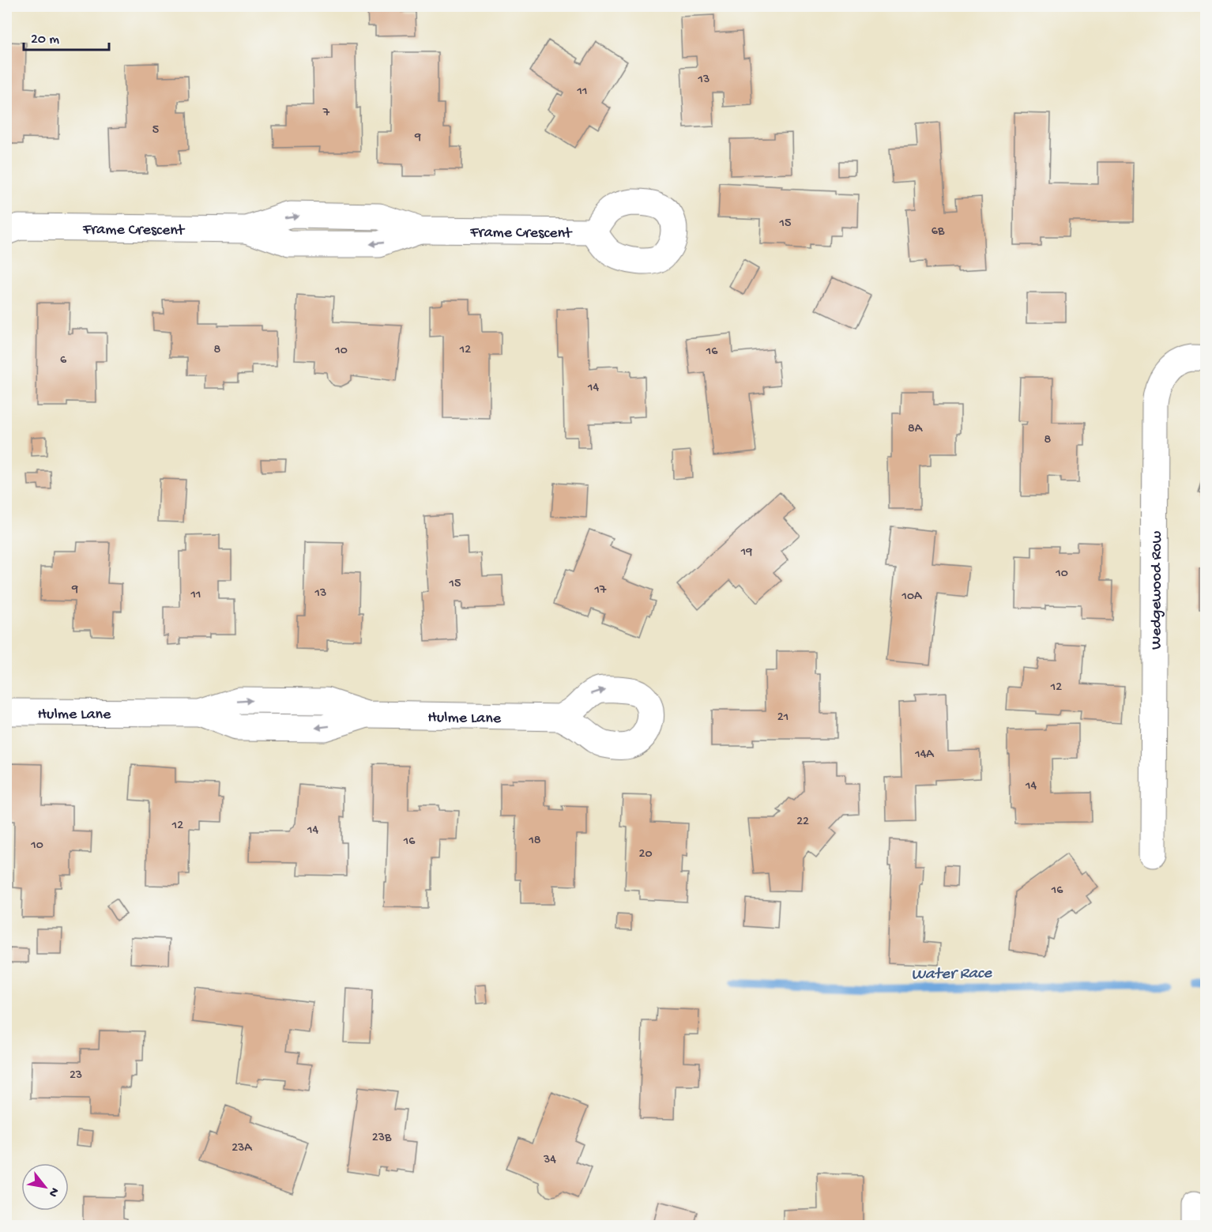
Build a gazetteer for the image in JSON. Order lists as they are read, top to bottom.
{
  "streets": {
    "street": ["Frame Crescent", "Wedgewood Row", "Hulme Lane"]
  },
  "water": ["Water Race"],
  "house_numbers": [
    "13",
    "11",
    "7",
    "5",
    "9",
    "15",
    "6B",
    "8",
    "12",
    "10",
    "16",
    "6",
    "14",
    "8A",
    "8",
    "19",
    "10",
    "15",
    "9",
    "17",
    "13",
    "11",
    "10A",
    "12",
    "21",
    "14A",
    "14",
    "22",
    "12",
    "14",
    "18",
    "16",
    "10",
    "20",
    "16",
    "23",
    "23B",
    "23A",
    "34"
  ],
  "scale_bar": "20 m",
  "north": "bottom right"
}
